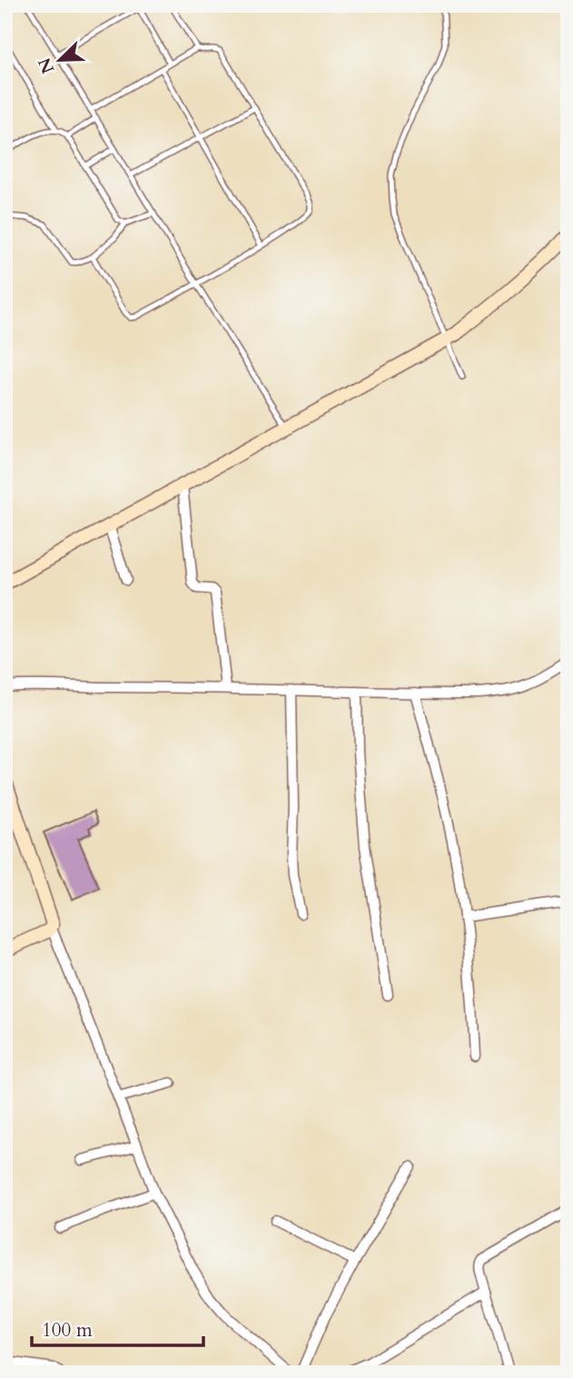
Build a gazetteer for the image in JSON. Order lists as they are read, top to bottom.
{
  "scale_bar": "100 m",
  "north": "bottom left"
}
